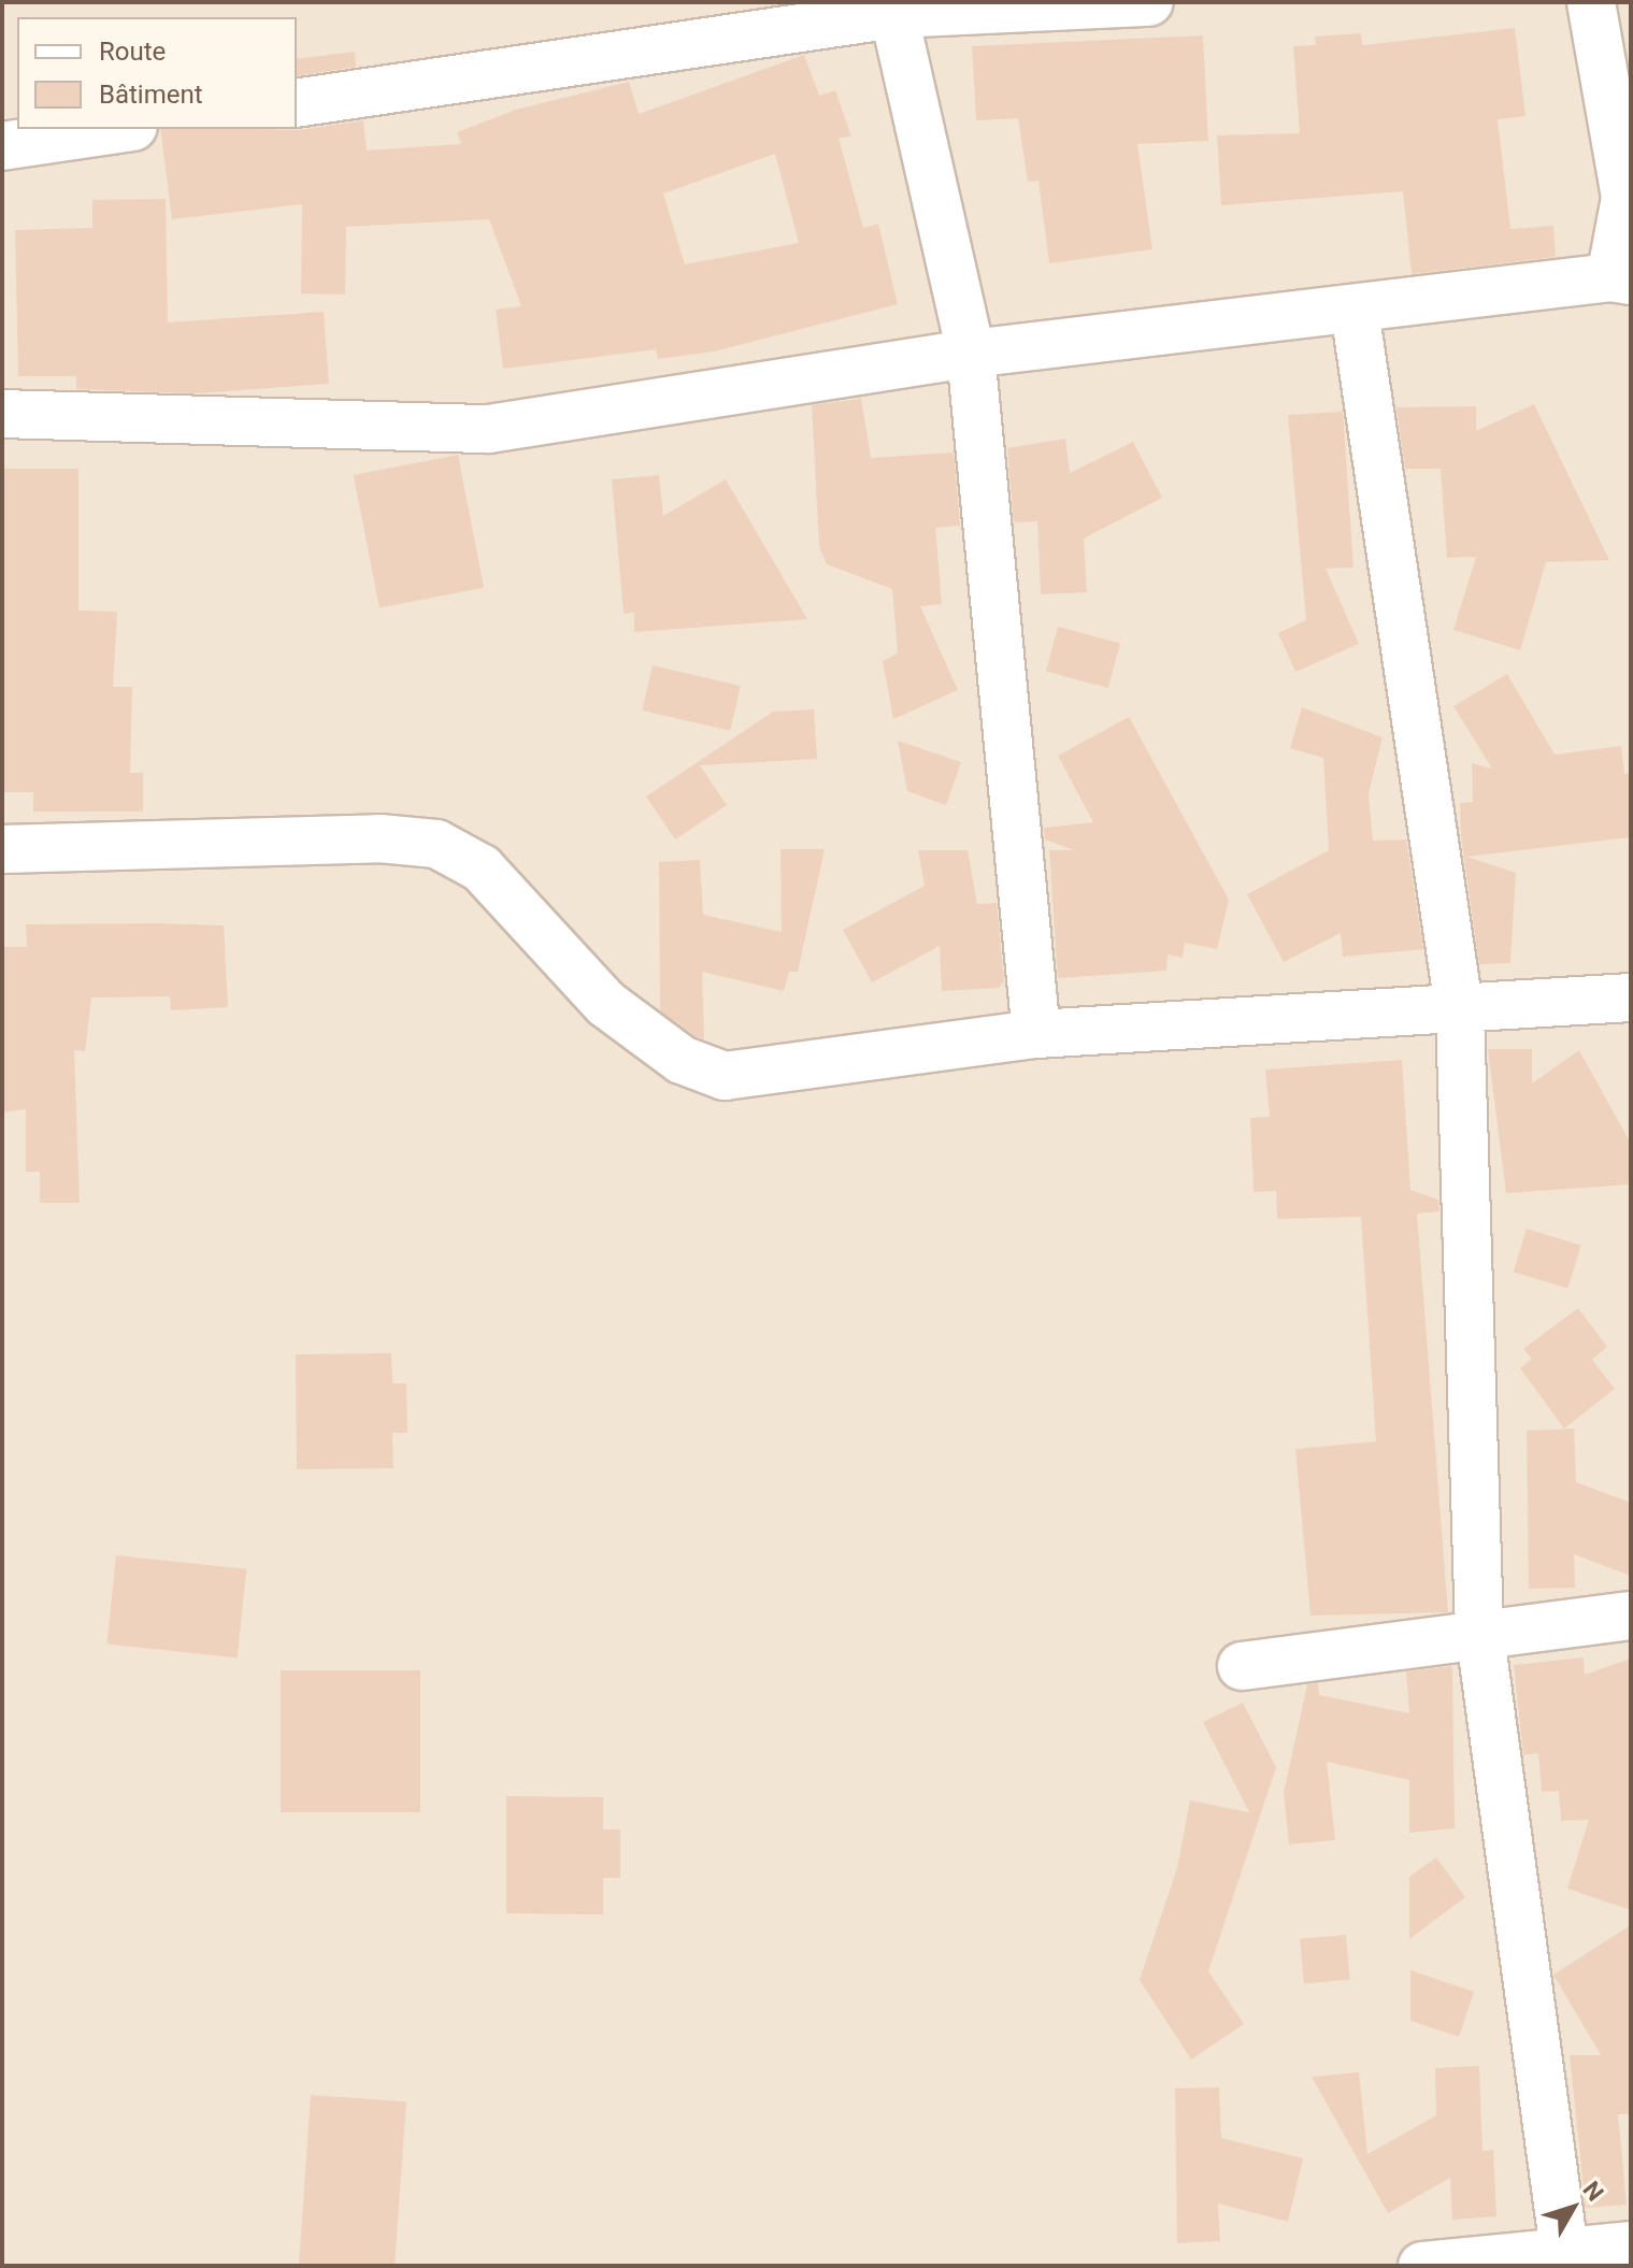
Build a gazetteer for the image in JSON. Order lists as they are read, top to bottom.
{
  "legend": ["Route", "Bâtiment"],
  "north": "top right"
}
